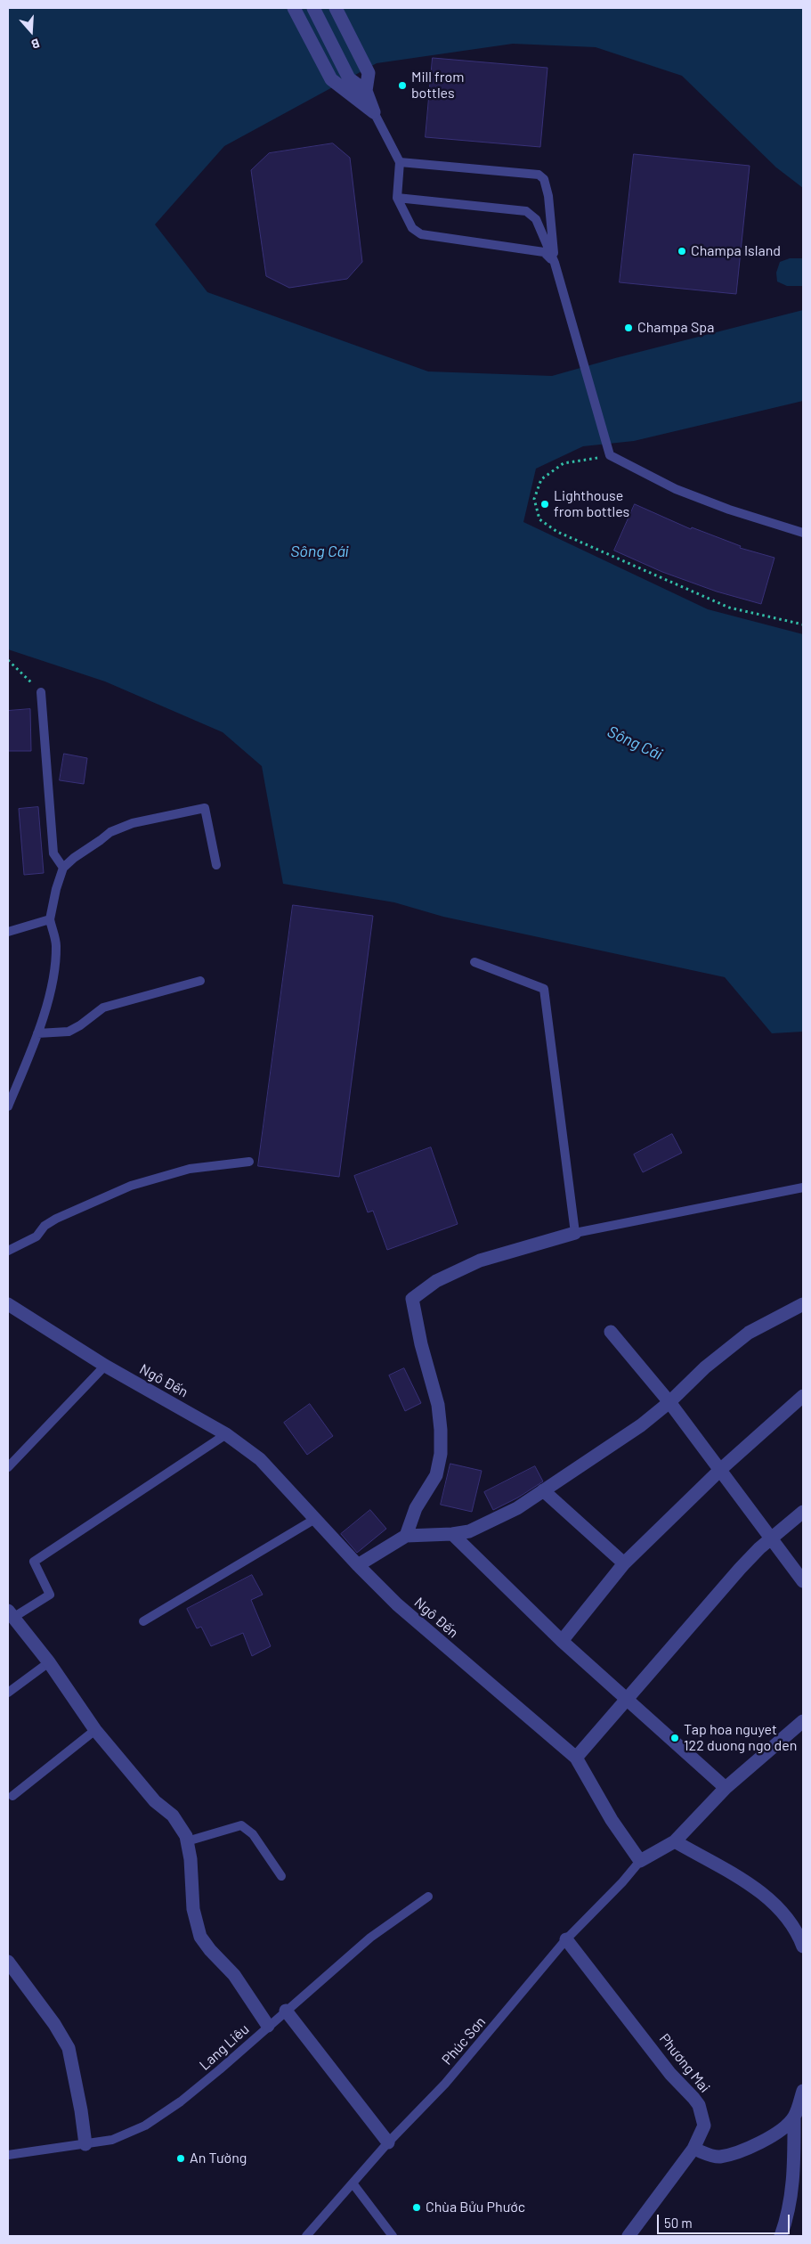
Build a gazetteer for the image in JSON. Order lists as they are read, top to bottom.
{
  "streets": {
    "street": ["Ngô Đến", "Phương Mai"],
    "lane": ["Phúc Sơn", "Lang Liêu"]
  },
  "crossings": [
    ["Ngô Đến", "Phúc Sơn"],
    ["Phúc Sơn", "Phương Mai"]
  ],
  "water": ["Sông Cái"],
  "places": [
    "Mill from bottles",
    "Champa Island",
    "Champa Spa",
    "Lighthouse from bottles",
    "Tap hoa nguyet 122 duong ngo den",
    "An Tường",
    "Chùa Bửu Phước"
  ],
  "scale_bar": "50 m",
  "north": "bottom"
}
